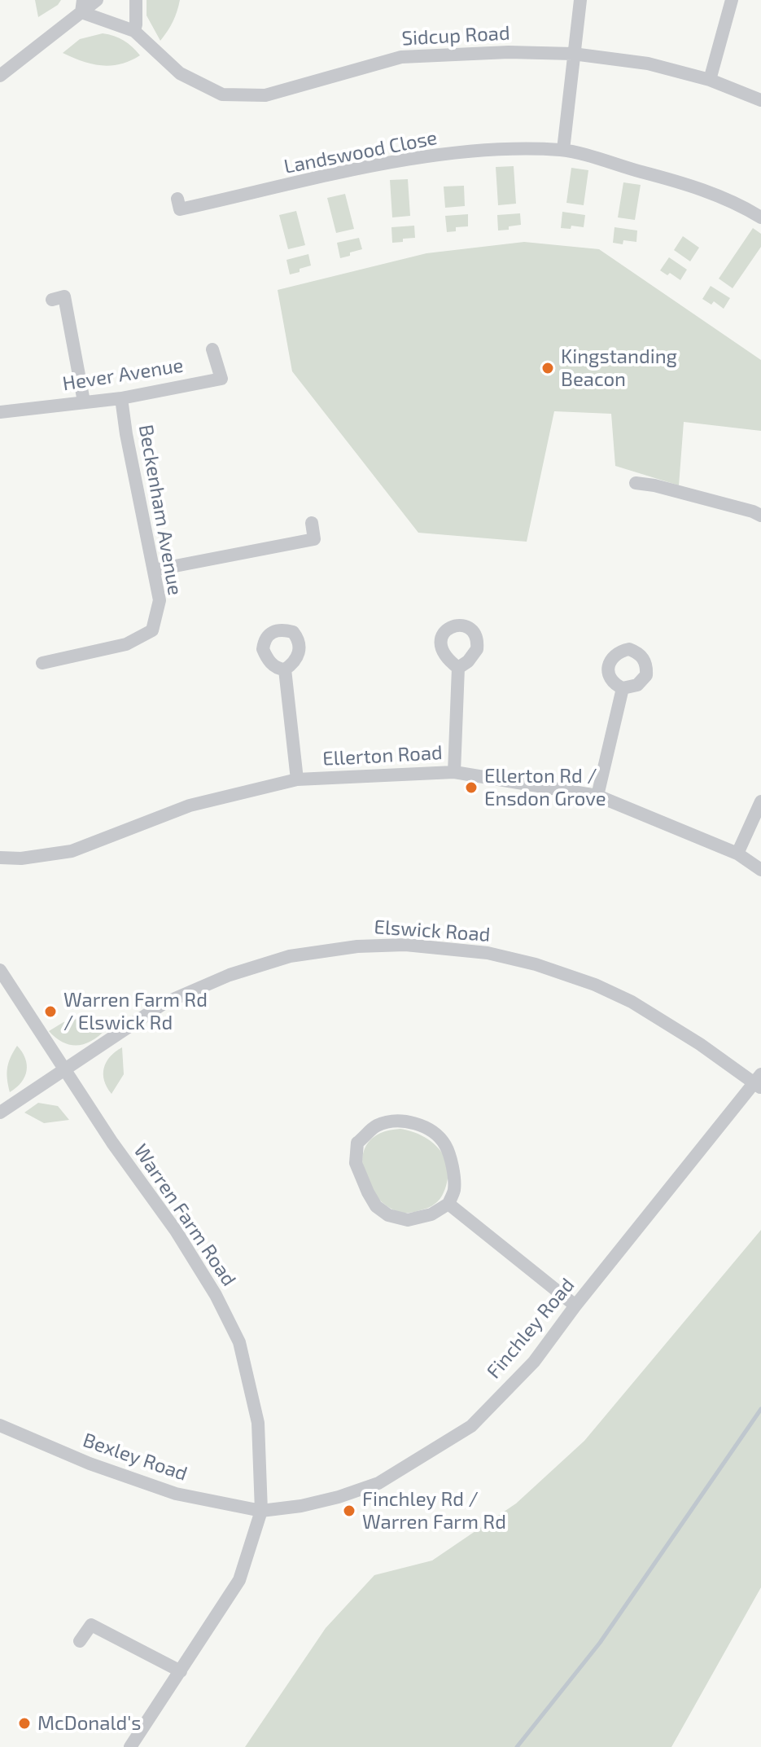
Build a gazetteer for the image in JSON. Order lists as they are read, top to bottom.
{
  "streets": {
    "street": [
      "Sidcup Road",
      "Landswood Close",
      "Hever Avenue",
      "Beckenham Avenue",
      "Ellerton Road",
      "Elswick Road",
      "Warren Farm Road",
      "Finchley Road",
      "Bexley Road"
    ]
  },
  "crossings": [
    ["Hever Avenue", "Beckenham Avenue"],
    ["Elswick Road", "Warren Farm Road"],
    ["Elswick Road", "Finchley Road"],
    ["Warren Farm Road", "Finchley Road"],
    ["Warren Farm Road", "Bexley Road"],
    ["Finchley Road", "Bexley Road"]
  ],
  "places": [
    "Kingstanding Beacon",
    "Ellerton Rd / Ensdon Grove",
    "Warren Farm Rd / Elswick Rd",
    "Finchley Rd / Warren Farm Rd",
    "McDonald's"
  ]
}
